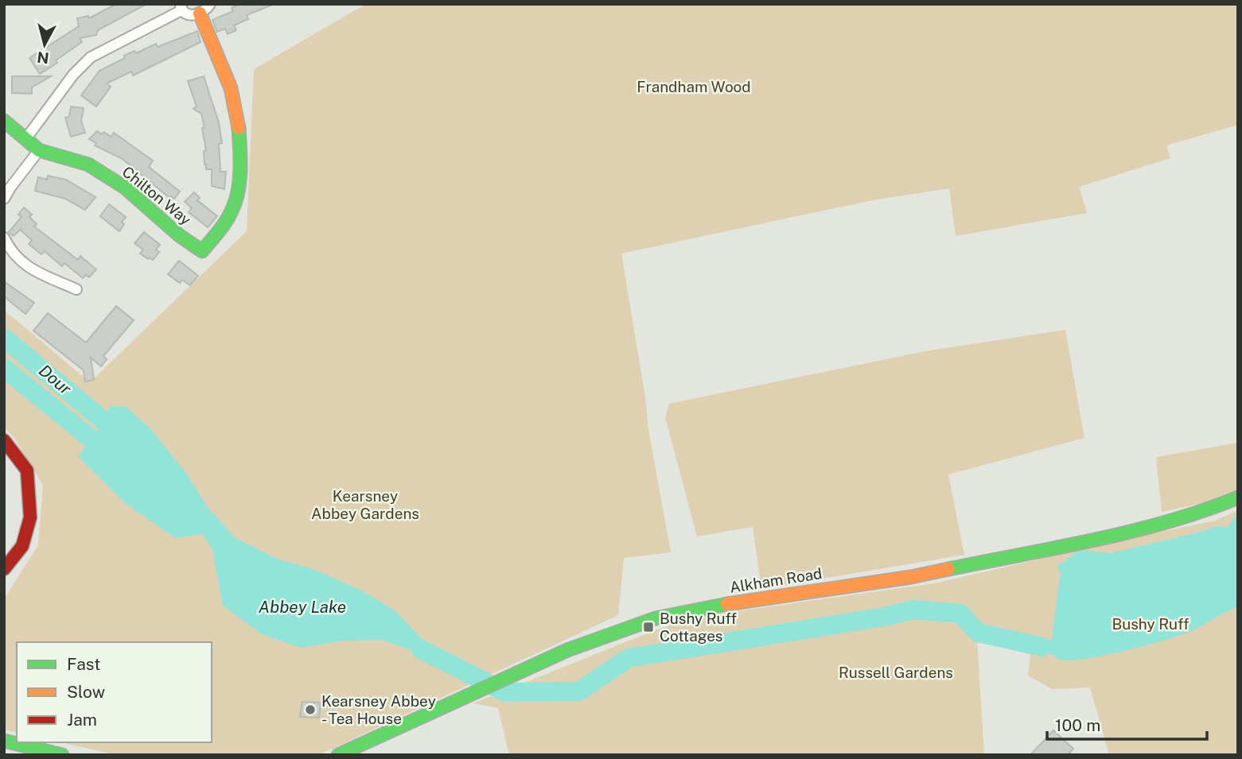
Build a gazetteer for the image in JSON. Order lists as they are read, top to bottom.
{
  "streets": {
    "street": ["Chilton Way", "Alkham Road"]
  },
  "water": ["Dour", "Abbey Lake"],
  "parks": [
    "Frandham Wood",
    "Kearsney Abbey Gardens",
    "Bushy Ruff",
    "Russell Gardens"
  ],
  "places": {
    "transit": ["Bushy Ruff Cottages"],
    "other": ["Kearsney Abbey - Tea House"]
  },
  "legend": ["Fast", "Slow", "Jam"],
  "scale_bar": "100 m",
  "north": "bottom"
}
